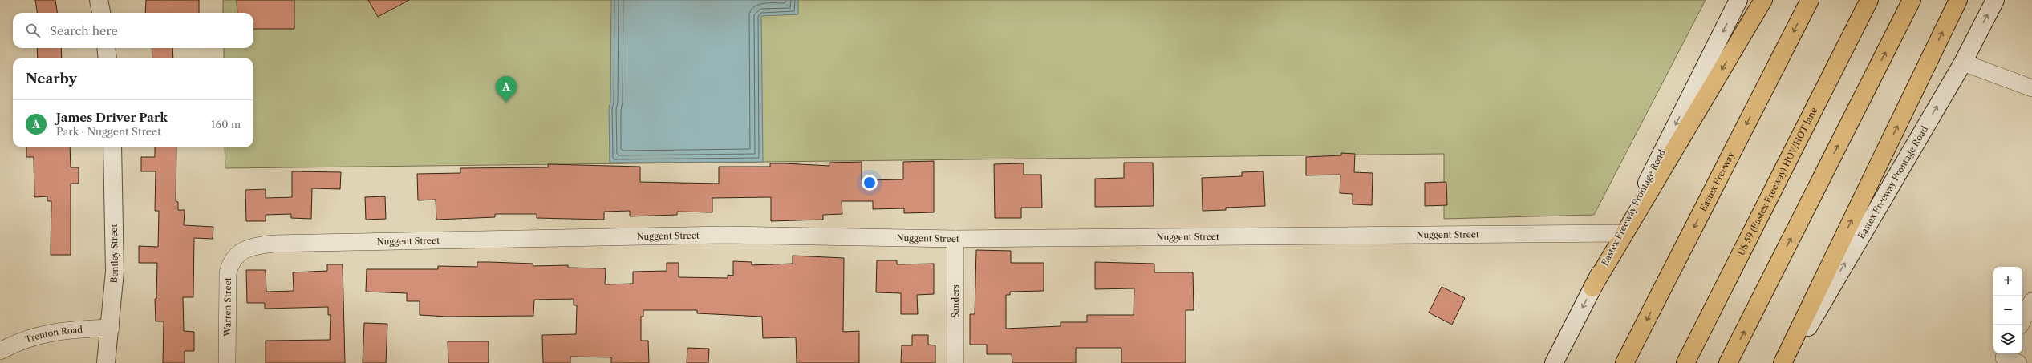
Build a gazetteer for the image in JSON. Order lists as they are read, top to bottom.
{
  "streets": {
    "highway": ["Eastex Freeway", "US 59 (Eastex Freeway) HOV/HOT lane"],
    "main road": ["Eastex Freeway Frontage Road", "Bentley Street"],
    "street": [
      "Nuggent Street",
      "Sanders",
      "Warren Street",
      "Trenton Road"
    ]
  },
  "crossings": [
    ["Eastex Freeway Frontage Road", "Nuggent Street"],
    ["Nuggent Street", "Sanders"],
    ["Nuggent Street", "Warren Street"],
    ["Bentley Street", "Trenton Road"]
  ],
  "page": {
    "search": "Search here",
    "heading": "Nearby",
    "pins": "A",
    "list": [
      {
        "mark": "A",
        "name": "James Driver Park",
        "note": "Park · Nuggent Street",
        "value": "160 m"
      }
    ],
    "map_buttons": ["+", "−"]
  }
}
